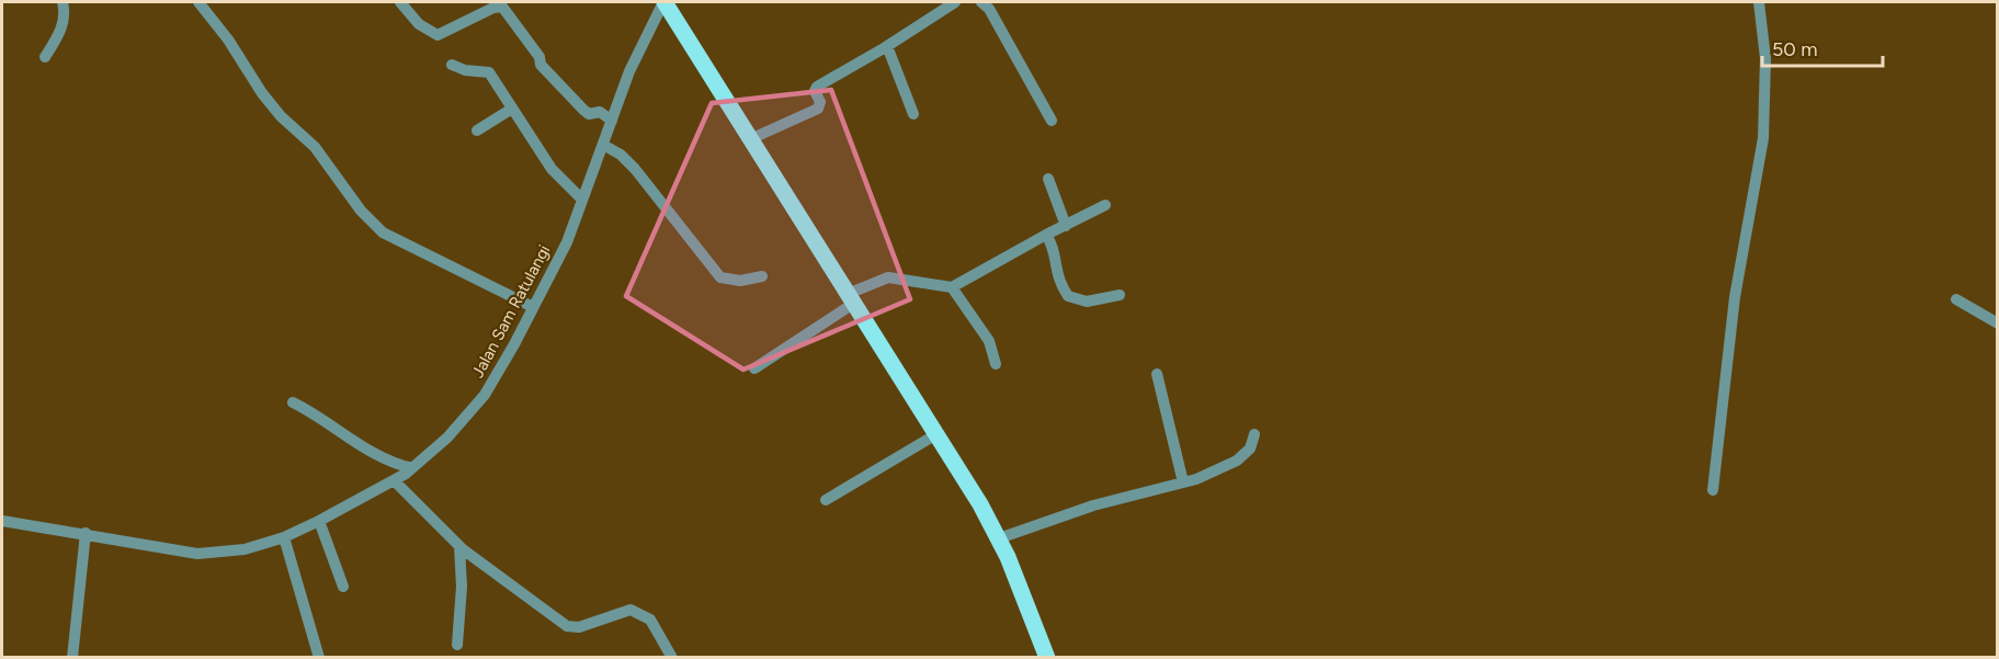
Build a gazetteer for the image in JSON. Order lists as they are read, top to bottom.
{
  "streets": {
    "street": ["Jalan Sam Ratulangi"]
  },
  "scale_bar": "50 m"
}
